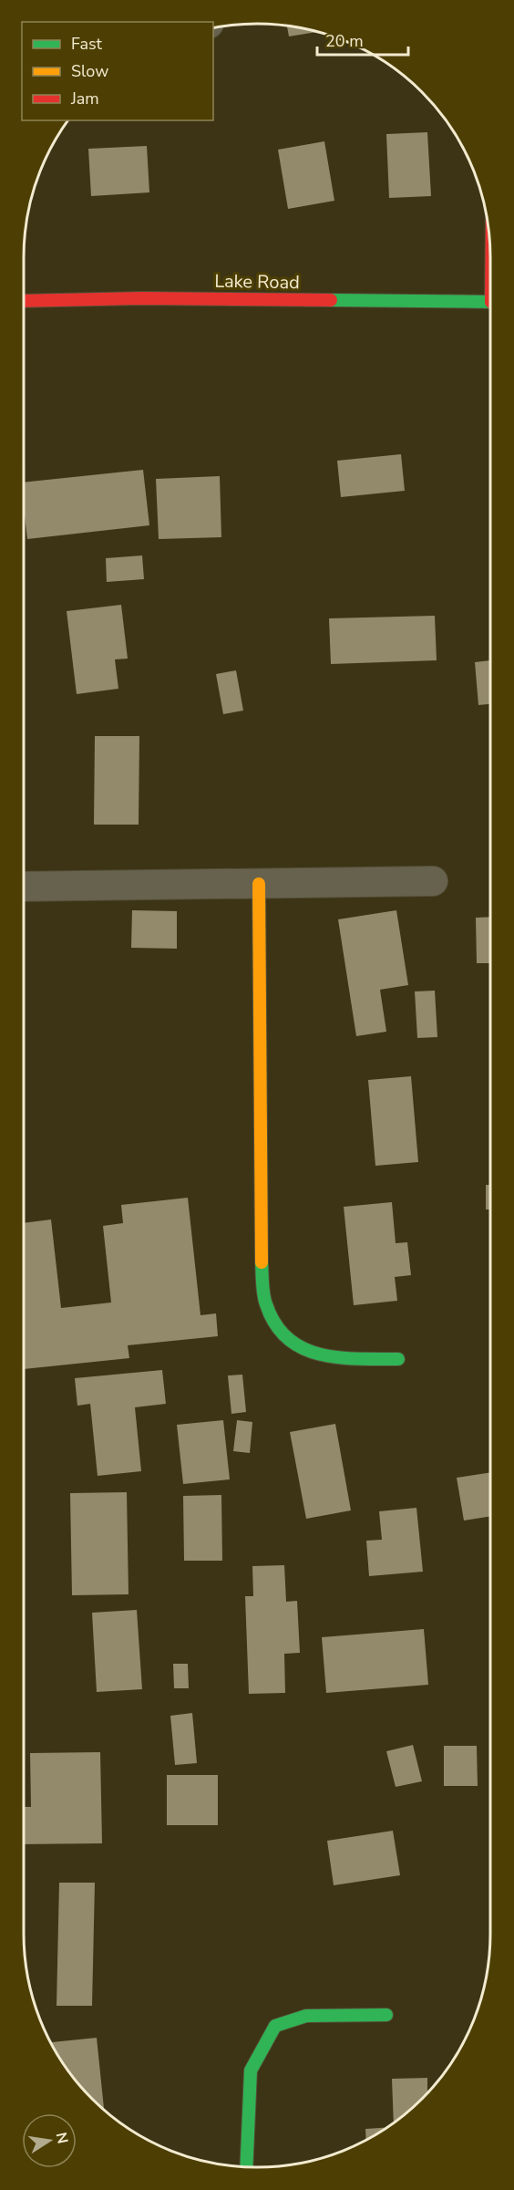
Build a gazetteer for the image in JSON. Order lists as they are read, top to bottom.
{
  "streets": {
    "street": ["Lake Road"]
  },
  "legend": ["Fast", "Slow", "Jam"],
  "scale_bar": "20 m",
  "north": "right"
}
